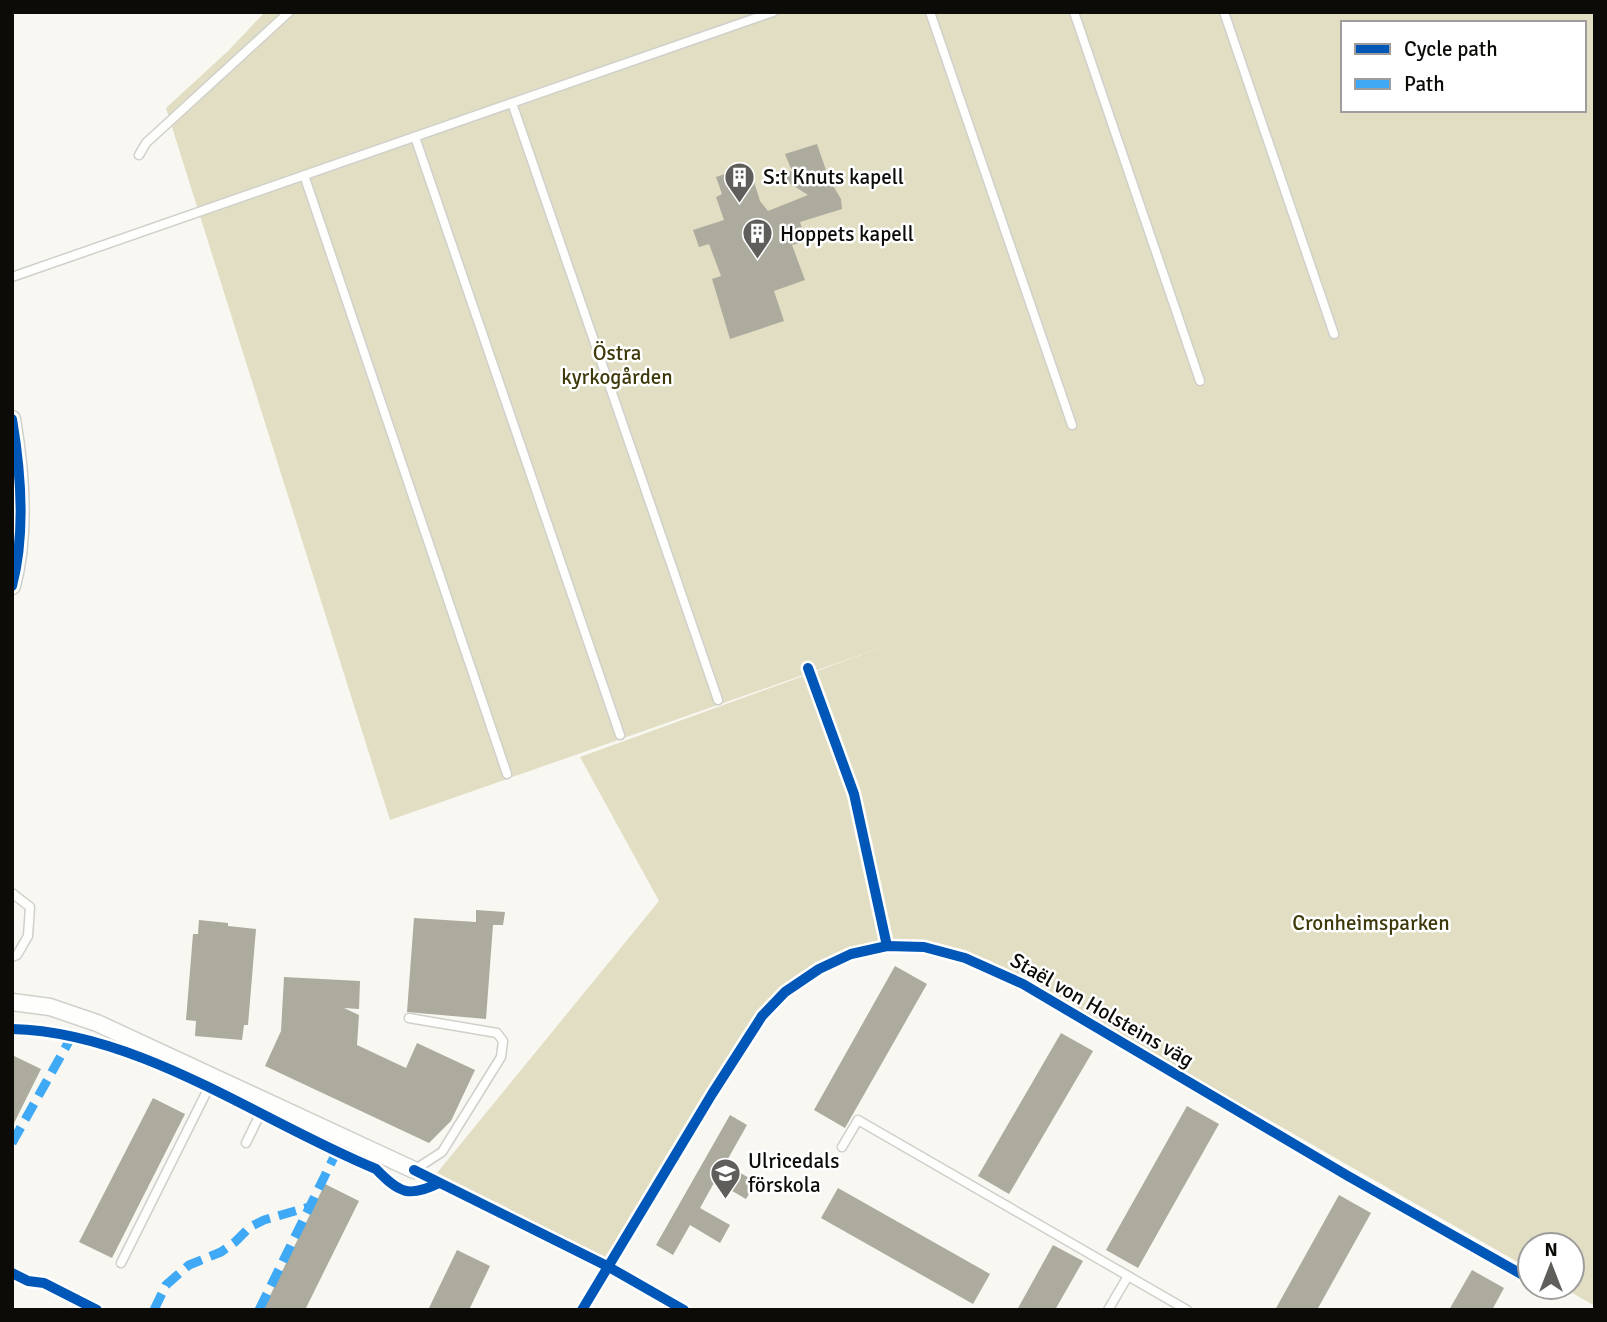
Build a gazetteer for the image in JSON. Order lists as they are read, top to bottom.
{
  "streets": {
    "cycle path": ["Staël von Holsteins väg"]
  },
  "parks": ["Östra kyrkogården", "Cronheimsparken"],
  "places": {
    "building": ["S:t Knuts kapell", "Hoppets kapell"],
    "school or university": ["Ulricedals förskola"]
  },
  "legend": ["Cycle path", "Path"],
  "north": "top"
}
